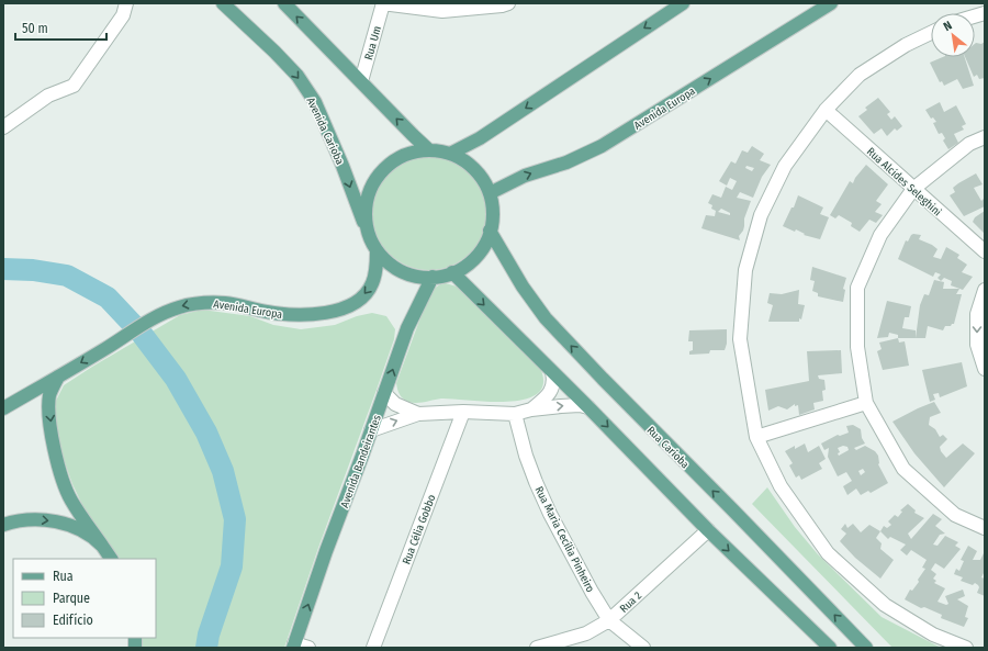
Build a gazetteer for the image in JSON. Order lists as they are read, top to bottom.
{
  "streets": {
    "main road": [
      "Avenida Europa",
      "Avenida Carioba",
      "Rua Carioba",
      "Avenida Bandeirantes"
    ],
    "street": [
      "Rua Um",
      "Rua Alcides Seleghini",
      "Rua Célia Gobbo",
      "Rua Maria Cecília Pinheiro",
      "Rua 2"
    ]
  },
  "crossings": [
    ["Avenida Europa", "Avenida Carioba"],
    ["Avenida Europa", "Rua Carioba"],
    ["Avenida Europa", "Avenida Bandeirantes"],
    ["Avenida Carioba", "Rua Carioba"],
    ["Avenida Carioba", "Avenida Bandeirantes"],
    ["Rua Carioba", "Avenida Bandeirantes"],
    ["Rua Maria Cecília Pinheiro", "Rua 2"]
  ],
  "one_way": ["Avenida Bandeirantes"],
  "legend": ["Rua", "Parque", "Edifício"],
  "scale_bar": "50 m",
  "north": "top left"
}
